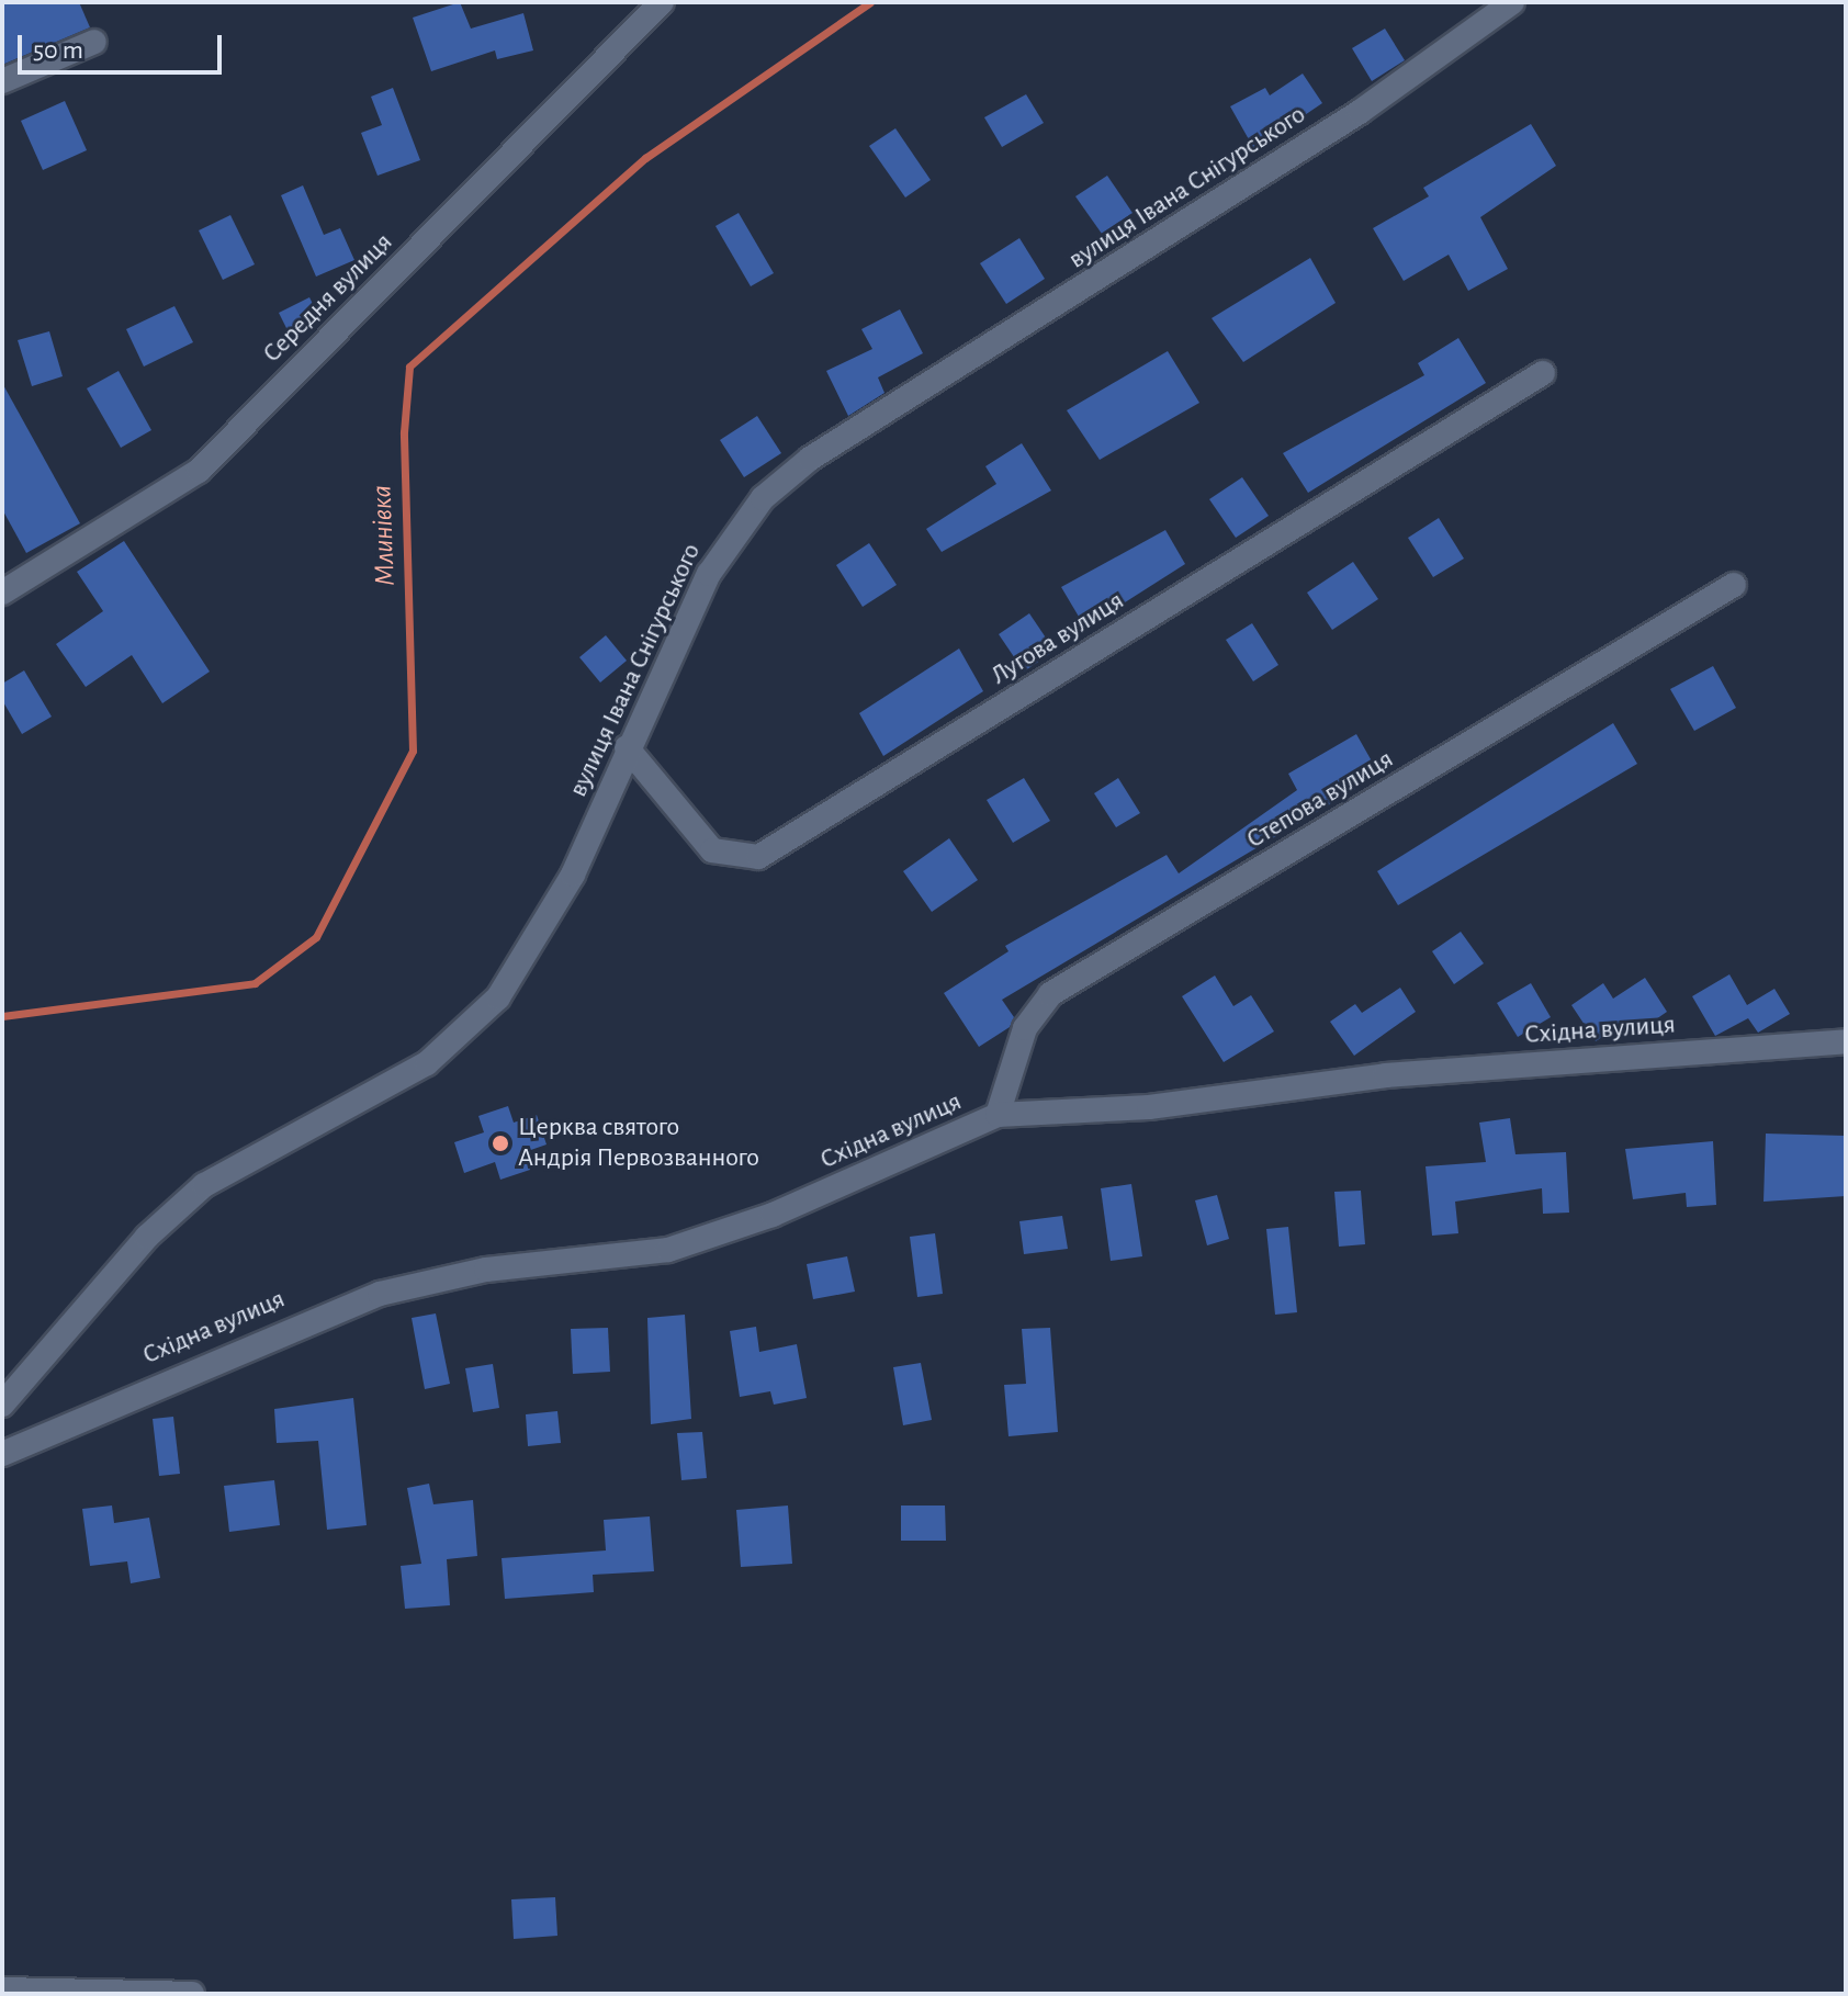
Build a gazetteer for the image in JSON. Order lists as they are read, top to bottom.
{
  "streets": {
    "street": [
      "вулиця Івана Снігурського",
      "Середня вулиця",
      "Лугова вулиця",
      "Степова вулиця",
      "Східна вулиця"
    ]
  },
  "crossings": [
    ["вулиця Івана Снігурського", "Лугова вулиця"],
    ["Степова вулиця", "Східна вулиця"]
  ],
  "water": ["Млинівка"],
  "places": ["Церква святого Андрія Первозванного"],
  "scale_bar": "50 m"
}
